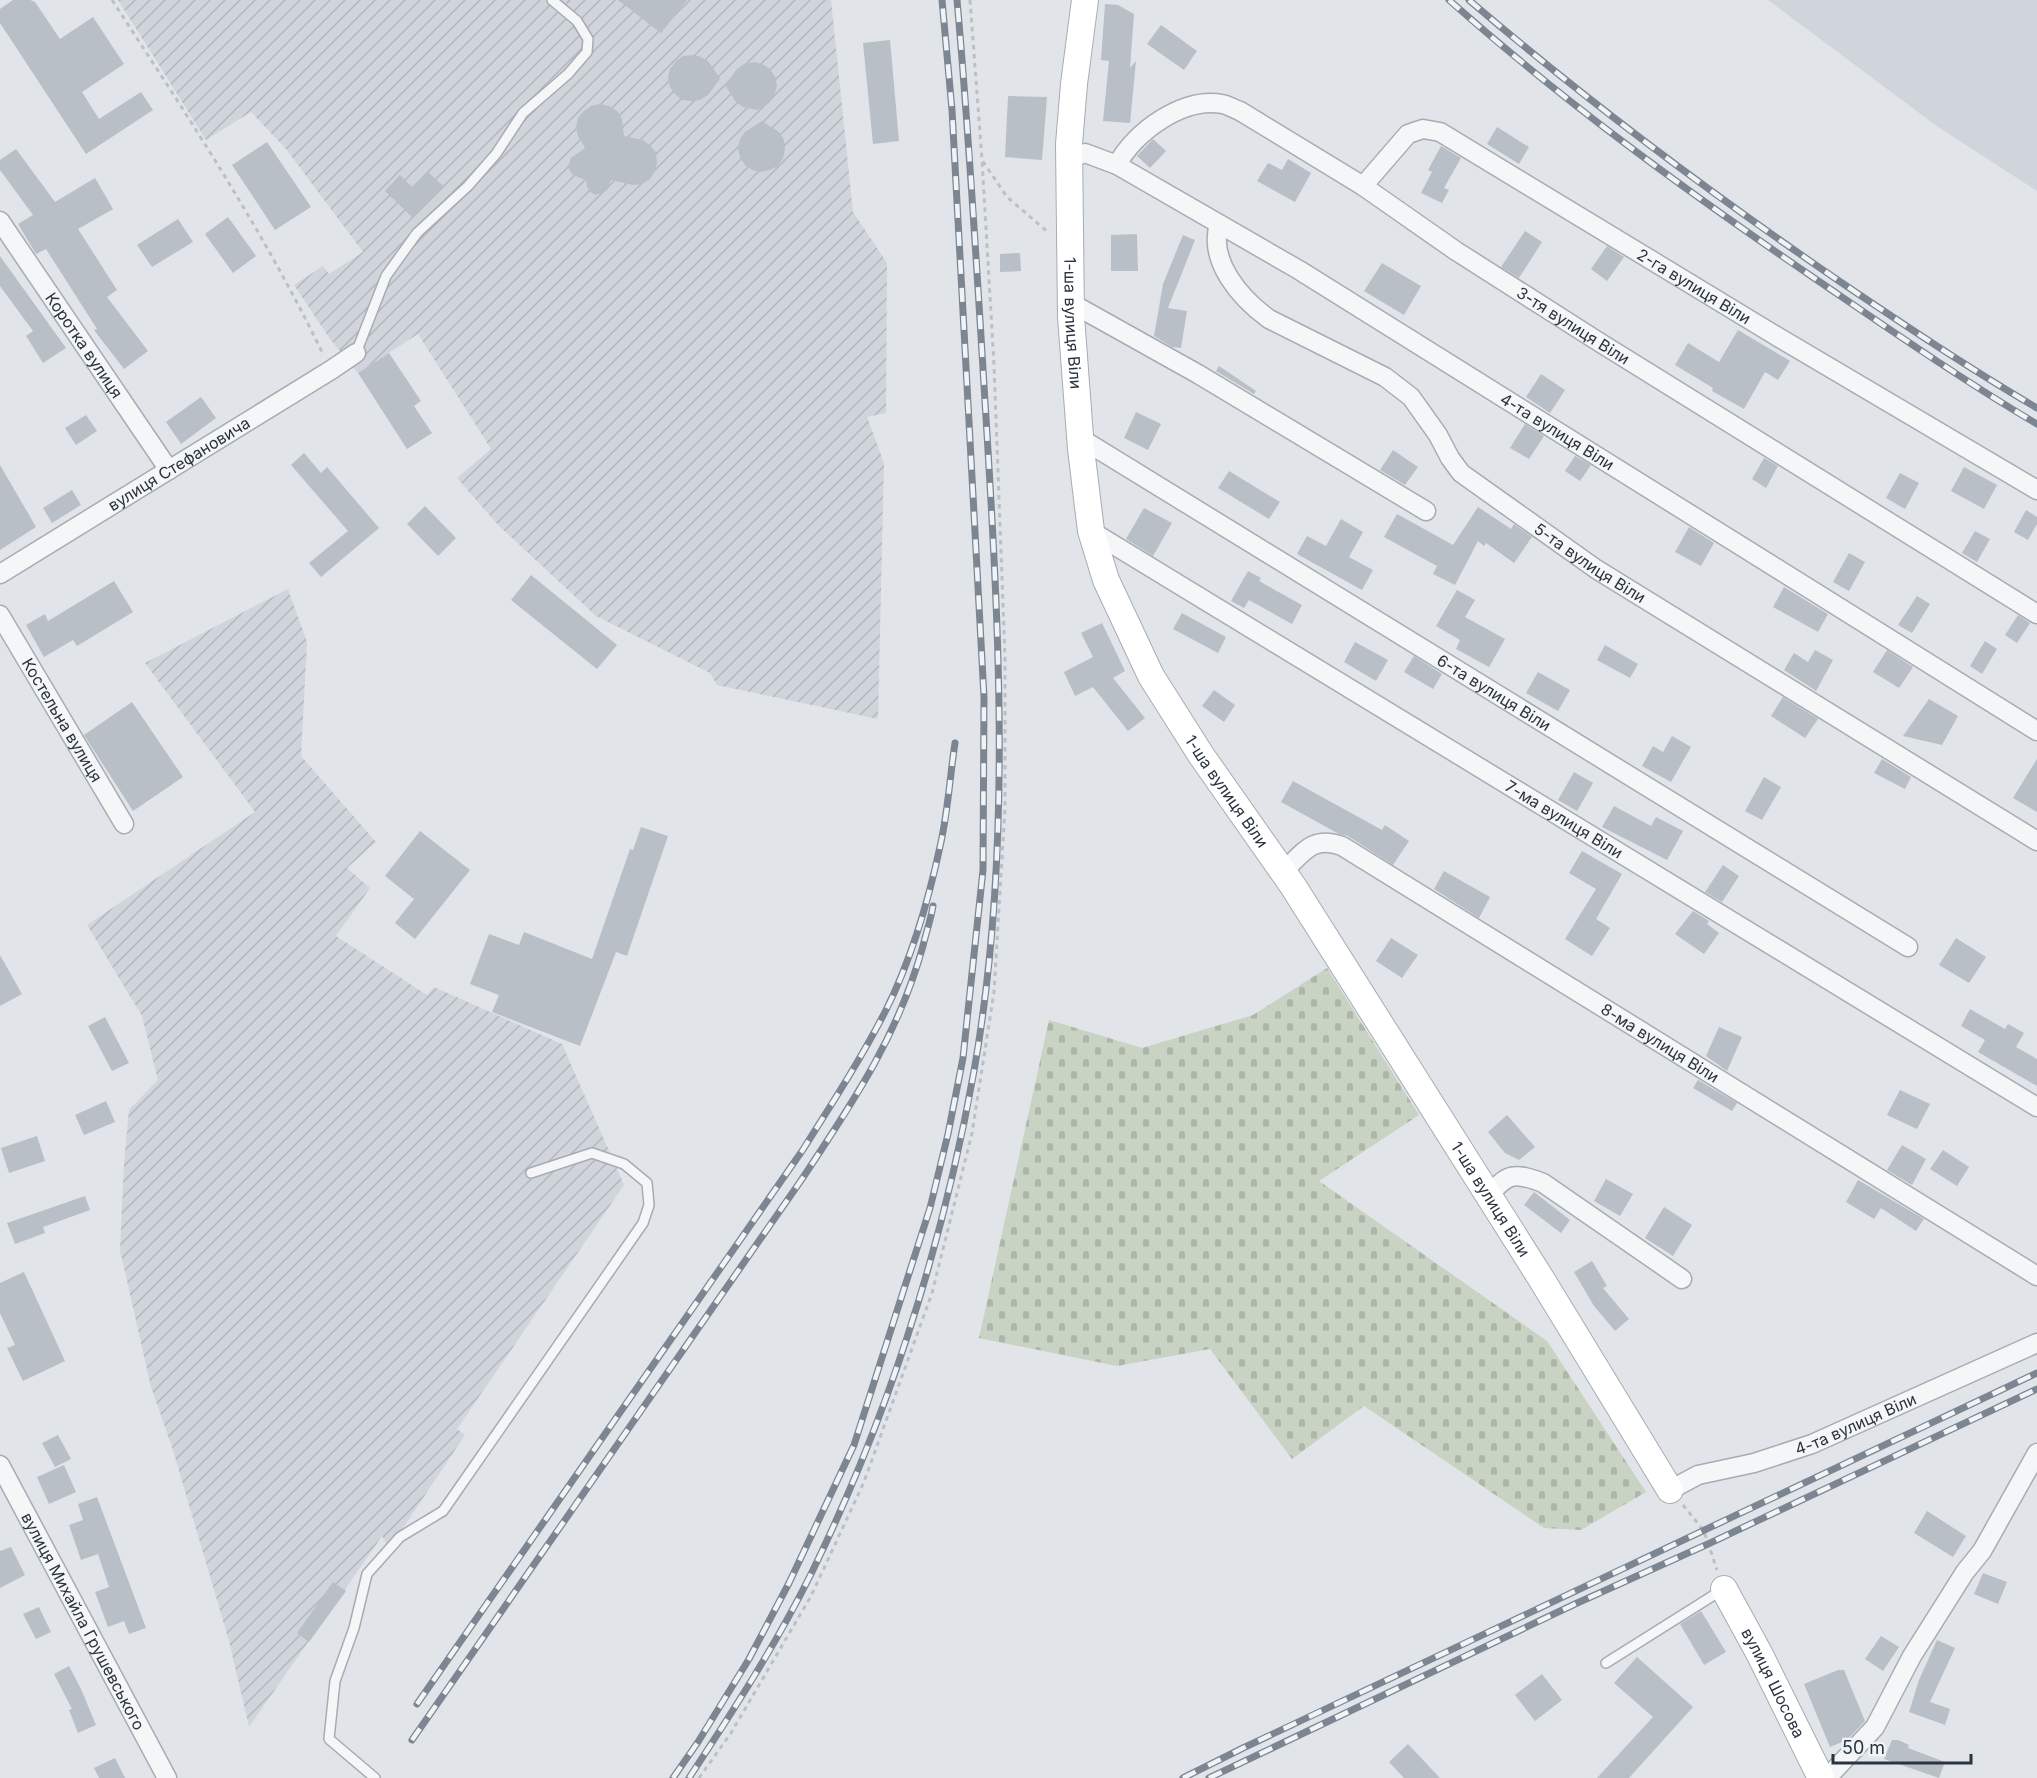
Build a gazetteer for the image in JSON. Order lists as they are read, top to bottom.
{
  "streets": {
    "main road": ["1-ша вулиця Віли", "вулиця Шосова"],
    "street": [
      "2-га вулиця Віли",
      "3-тя вулиця Віли",
      "Коротка вулиця",
      "4-та вулиця Віли",
      "вулиця Стефановича",
      "5-та вулиця Віли",
      "6-та вулиця Віли",
      "Костельна вулиця",
      "7-ма вулиця Віли",
      "8-ма вулиця Віли",
      "вулиця Михайла Грушевського"
    ]
  },
  "crossings": [
    ["2-га вулиця Віли", "3-тя вулиця Віли"],
    ["1-ша вулиця Віли", "4-та вулиця Віли"],
    ["1-ша вулиця Віли", "6-та вулиця Віли"],
    ["1-ша вулиця Віли", "7-ма вулиця Віли"],
    ["1-ша вулиця Віли", "8-ма вулиця Віли"],
    ["3-тя вулиця Віли", "4-та вулиця Віли"],
    ["Коротка вулиця", "вулиця Стефановича"],
    ["4-та вулиця Віли", "5-та вулиця Віли"]
  ],
  "scale_bar": "50 m"
}
